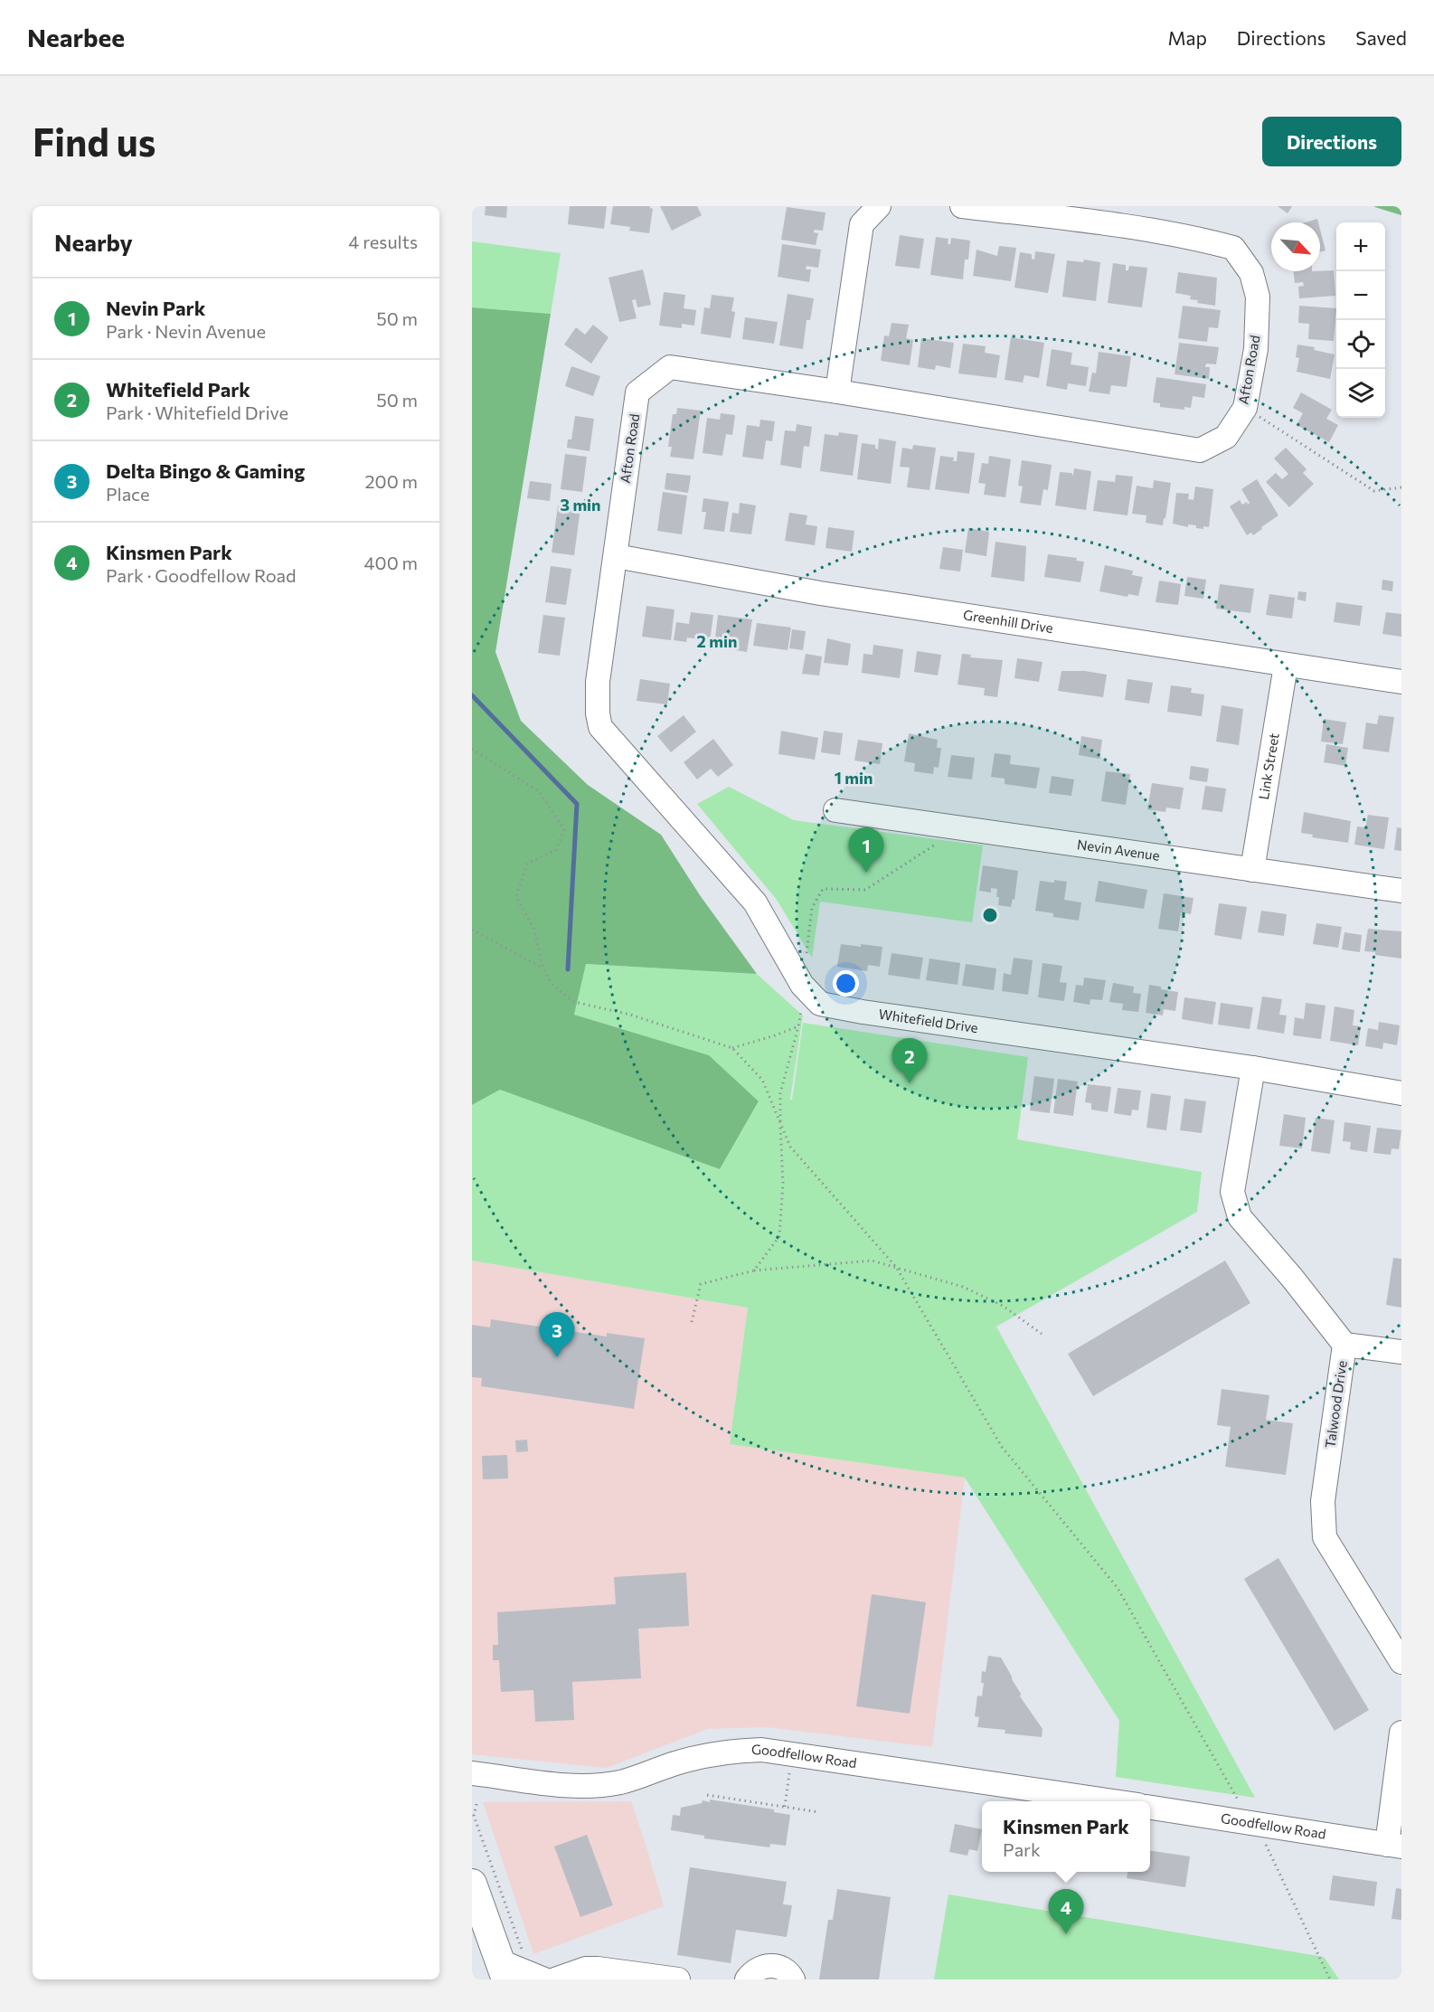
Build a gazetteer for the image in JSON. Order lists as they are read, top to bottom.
{
  "streets": {
    "street": [
      "Afton Road",
      "Greenhill Drive",
      "Link Street",
      "Nevin Avenue",
      "Whitefield Drive",
      "Talwood Drive",
      "Goodfellow Road"
    ]
  },
  "crossings": [
    ["Afton Road", "Greenhill Drive"],
    ["Afton Road", "Whitefield Drive"],
    ["Greenhill Drive", "Link Street"],
    ["Link Street", "Nevin Avenue"],
    ["Whitefield Drive", "Talwood Drive"]
  ],
  "north": "bottom right",
  "page": {
    "header": "Nearbee",
    "nav": ["Map", "Directions", "Saved"],
    "buttons": "Directions",
    "title": "Find us",
    "heading": ["Nearby", "4 results"],
    "map_buttons": ["+", "−"],
    "list": [
      {
        "mark": "1",
        "name": "Nevin Park",
        "note": "Park · Nevin Avenue",
        "value": "50 m"
      },
      {
        "mark": "2",
        "name": "Whitefield Park",
        "note": "Park · Whitefield Drive",
        "value": "50 m"
      },
      {
        "mark": "3",
        "name": "Delta Bingo & Gaming",
        "note": "Place",
        "value": "200 m"
      },
      {
        "mark": "4",
        "name": "Kinsmen Park",
        "note": "Park · Goodfellow Road",
        "value": "400 m"
      }
    ],
    "pins": [
      "1",
      "2",
      "3",
      "4"
    ],
    "popup": ["Kinsmen Park", "Park"]
  },
  "rings": ["3 min", "2 min", "1 min"]
}
